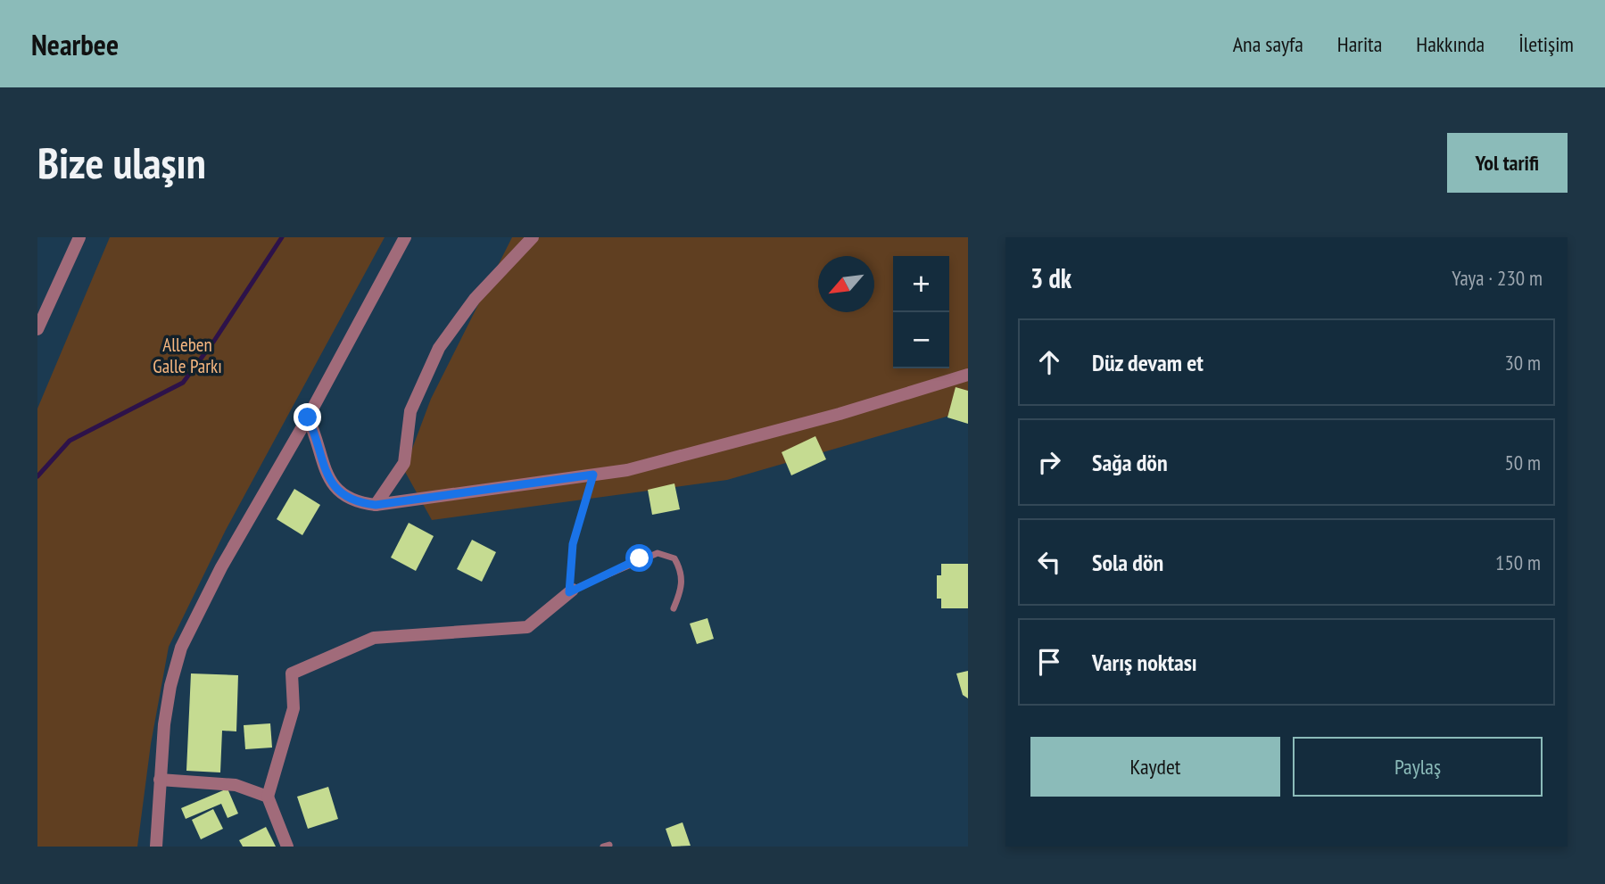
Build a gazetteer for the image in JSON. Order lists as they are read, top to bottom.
{
  "parks": ["Alleben Galle Parkı"],
  "north": "bottom left",
  "page": {
    "header": "Nearbee",
    "nav": [
      "Ana sayfa",
      "Harita",
      "Hakkında",
      "İletişim"
    ],
    "buttons": [
      "Yol tarifi",
      ["Kaydet", "Paylaş"]
    ],
    "title": "Bize ulaşın",
    "heading": ["3 dk", "Yaya · 230 m"],
    "map_buttons": ["+", "−"],
    "list": [
      ["Düz devam et", "30 m"],
      ["Sağa dön", "50 m"],
      ["Sola dön", "150 m"],
      "Varış noktası"
    ]
  }
}
